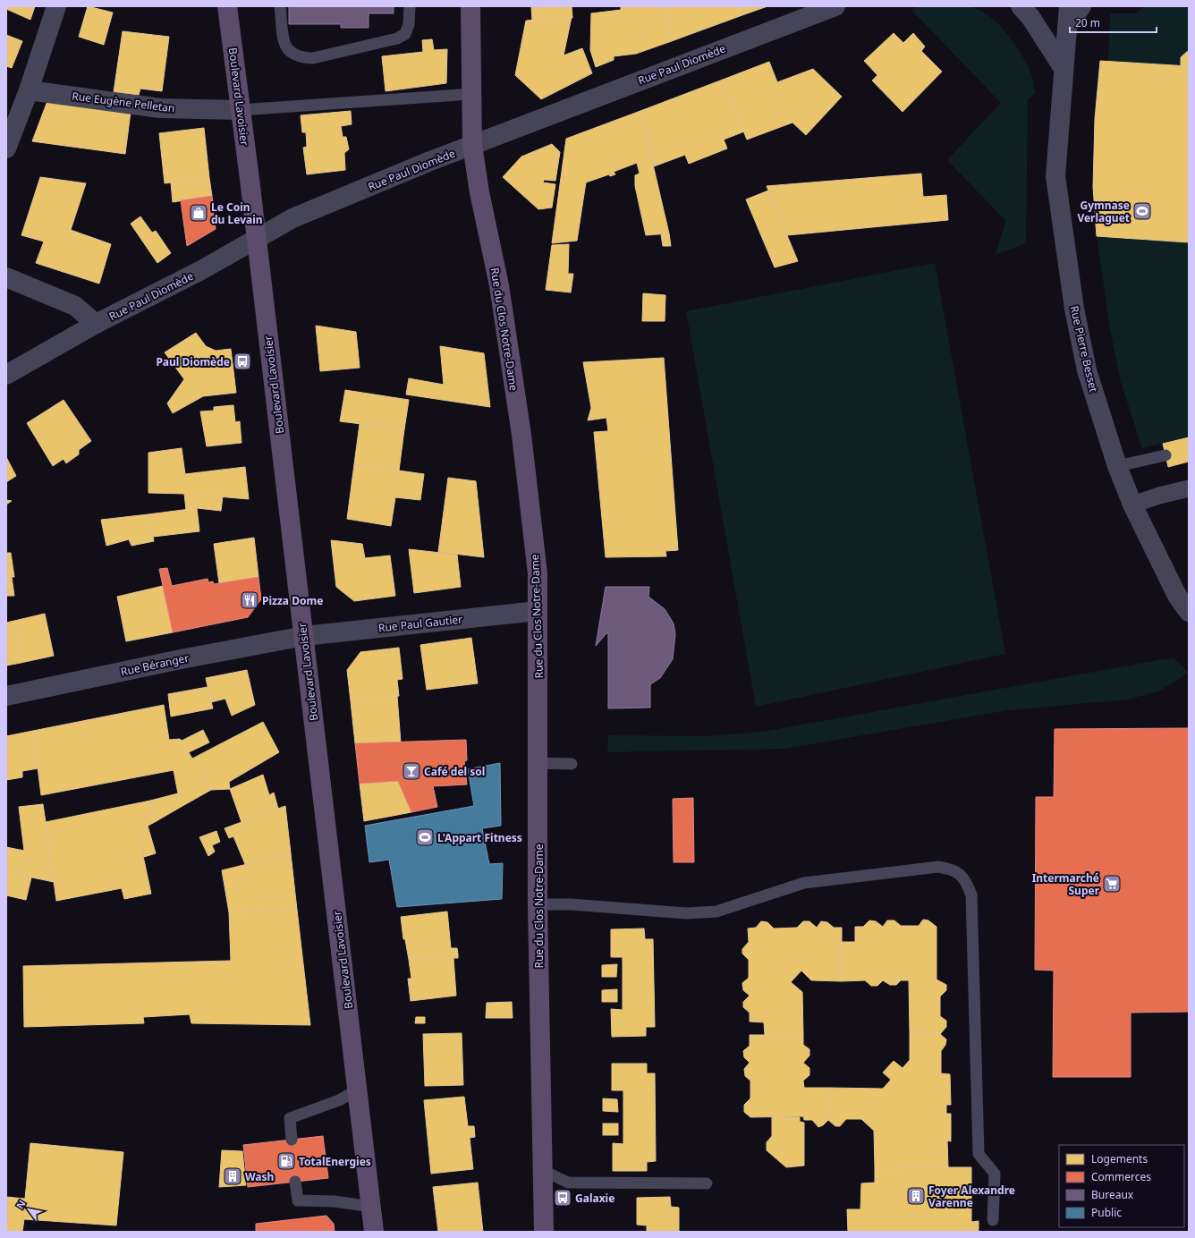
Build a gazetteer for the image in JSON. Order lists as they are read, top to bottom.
{
  "streets": {
    "main road": ["Boulevard Lavoisier", "Rue du Clos Notre-Dame"],
    "street": [
      "Rue Paul Diomède",
      "Rue Eugène Pelletan",
      "Rue Pierre Besset",
      "Rue Paul Gautier",
      "Rue Béranger"
    ]
  },
  "crossings": [
    ["Rue Paul Diomède", "Boulevard Lavoisier"],
    ["Rue Paul Diomède", "Rue du Clos Notre-Dame"],
    ["Boulevard Lavoisier", "Rue Eugène Pelletan"],
    ["Boulevard Lavoisier", "Rue Paul Gautier"],
    ["Boulevard Lavoisier", "Rue Béranger"],
    ["Rue du Clos Notre-Dame", "Rue Paul Gautier"],
    ["Rue Paul Gautier", "Rue Béranger"]
  ],
  "places": {
    "sports": ["Gymnase Verlaguet", "L'Appart Fitness"],
    "shop": ["Le Coin du Levain"],
    "bus stop": ["Paul Diomède", "Galaxie"],
    "restaurant": ["Pizza Dome"],
    "bar": ["Café del sol"],
    "supermarket": ["Intermarché Super"],
    "fuel station": ["TotalEnergies"],
    "building": ["Wash", "Foyer Alexandre Varenne"]
  },
  "legend": [
    "Logements",
    "Commerces",
    "Bureaux",
    "Public"
  ],
  "scale_bar": "20 m",
  "north": "top left"
}
